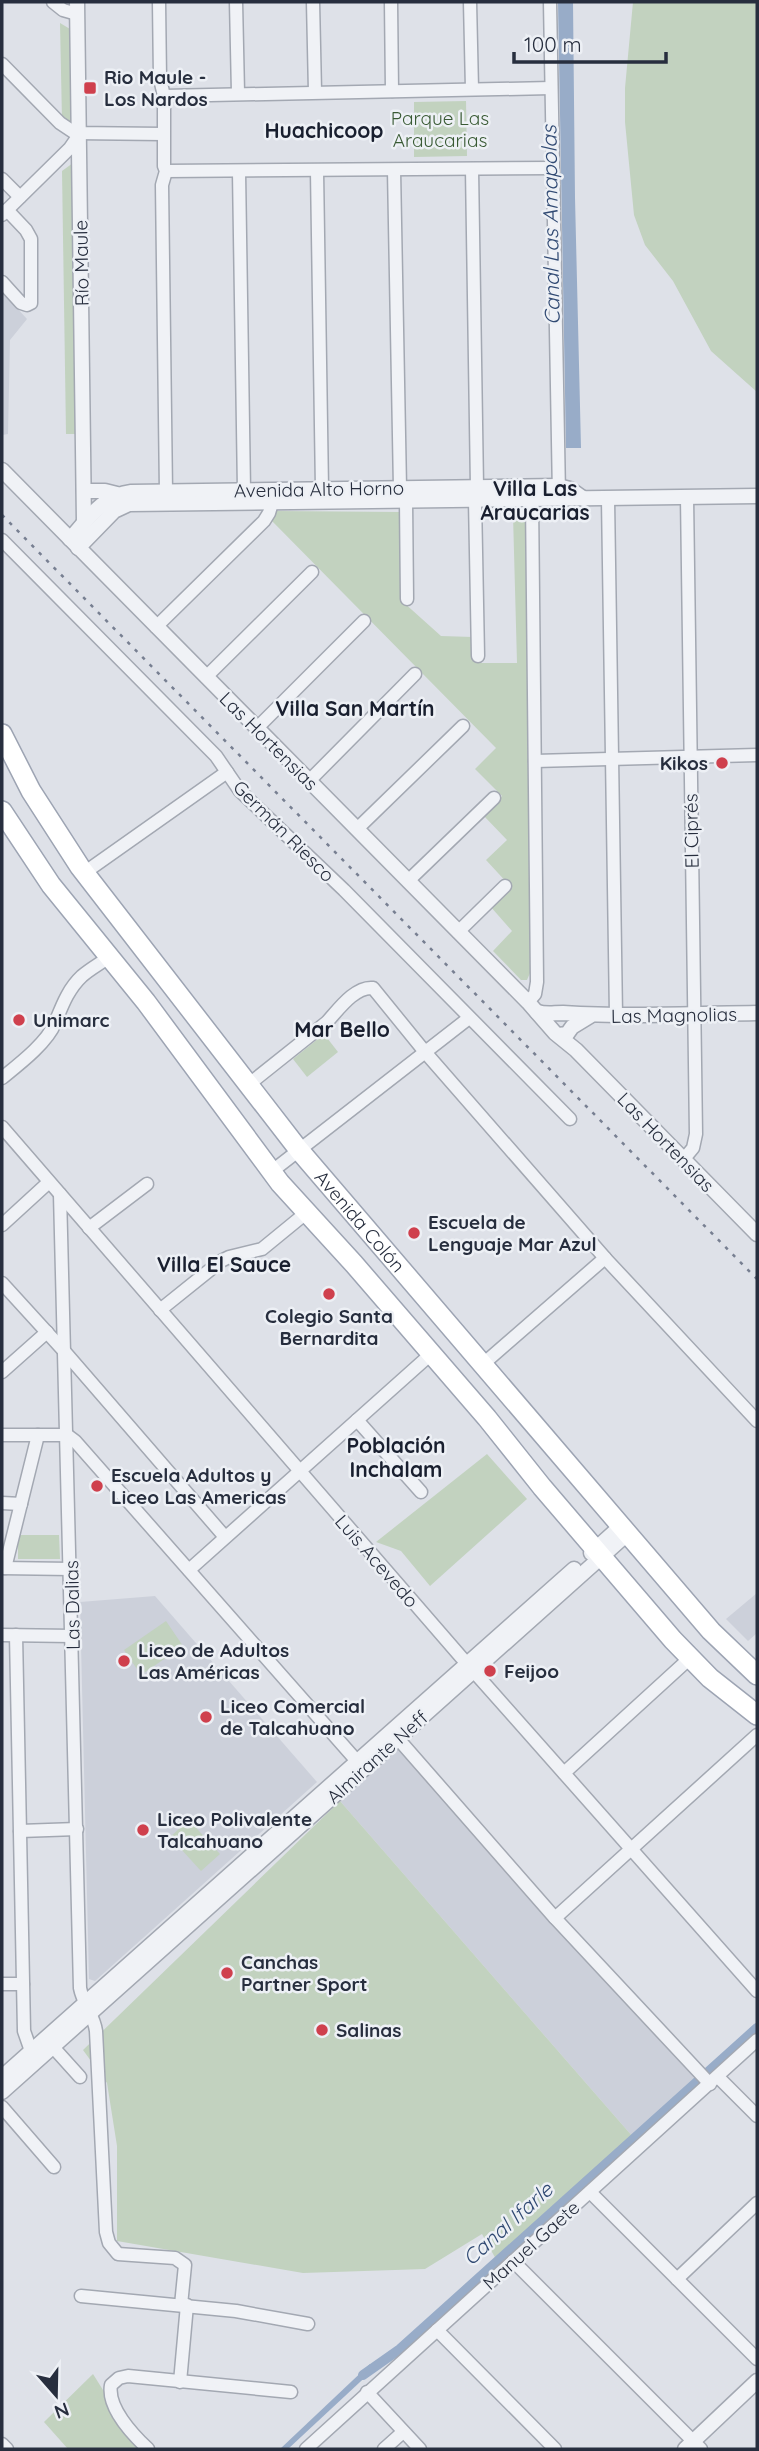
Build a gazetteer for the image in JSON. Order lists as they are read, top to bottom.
{
  "streets": {
    "main road": ["Avenida Colón"],
    "street": [
      "Río Maule",
      "Avenida Alto Horno",
      "Las Hortensias",
      "Germán Riesco",
      "El Ciprés",
      "Las Magnolias",
      "Luis Acevedo",
      "Las Dalias",
      "Almirante Neff",
      "Manuel Gaete"
    ]
  },
  "crossings": [
    ["Río Maule", "Avenida Alto Horno"],
    ["Avenida Alto Horno", "Las Hortensias"],
    ["Avenida Alto Horno", "El Ciprés"],
    ["Las Hortensias", "El Ciprés"],
    ["Las Hortensias", "Las Magnolias"],
    ["El Ciprés", "Las Magnolias"],
    ["Avenida Colón", "Almirante Neff"],
    ["Luis Acevedo", "Las Dalias"],
    ["Luis Acevedo", "Almirante Neff"],
    ["Las Dalias", "Almirante Neff"]
  ],
  "districts": [
    "Huachicoop",
    "Villa Las Araucarias",
    "Villa San Martín",
    "Mar Bello",
    "Villa El Sauce",
    "Población Inchalam"
  ],
  "water": ["Canal Las Amapolas", "Canal Ifarle"],
  "parks": ["Parque Las Araucarias"],
  "places": {
    "transit": ["Rio Maule - Los Nardos"],
    "other": [
      "Kikos",
      "Unimarc",
      "Escuela de Lenguaje Mar Azul",
      "Colegio Santa Bernardita",
      "Escuela Adultos y Liceo Las Americas",
      "Liceo de Adultos Las Américas",
      "Feijoo",
      "Liceo Comercial de Talcahuano",
      "Liceo Polivalente Talcahuano",
      "Canchas Partner Sport",
      "Salinas"
    ]
  },
  "scale_bar": "100 m",
  "north": "bottom"
}
